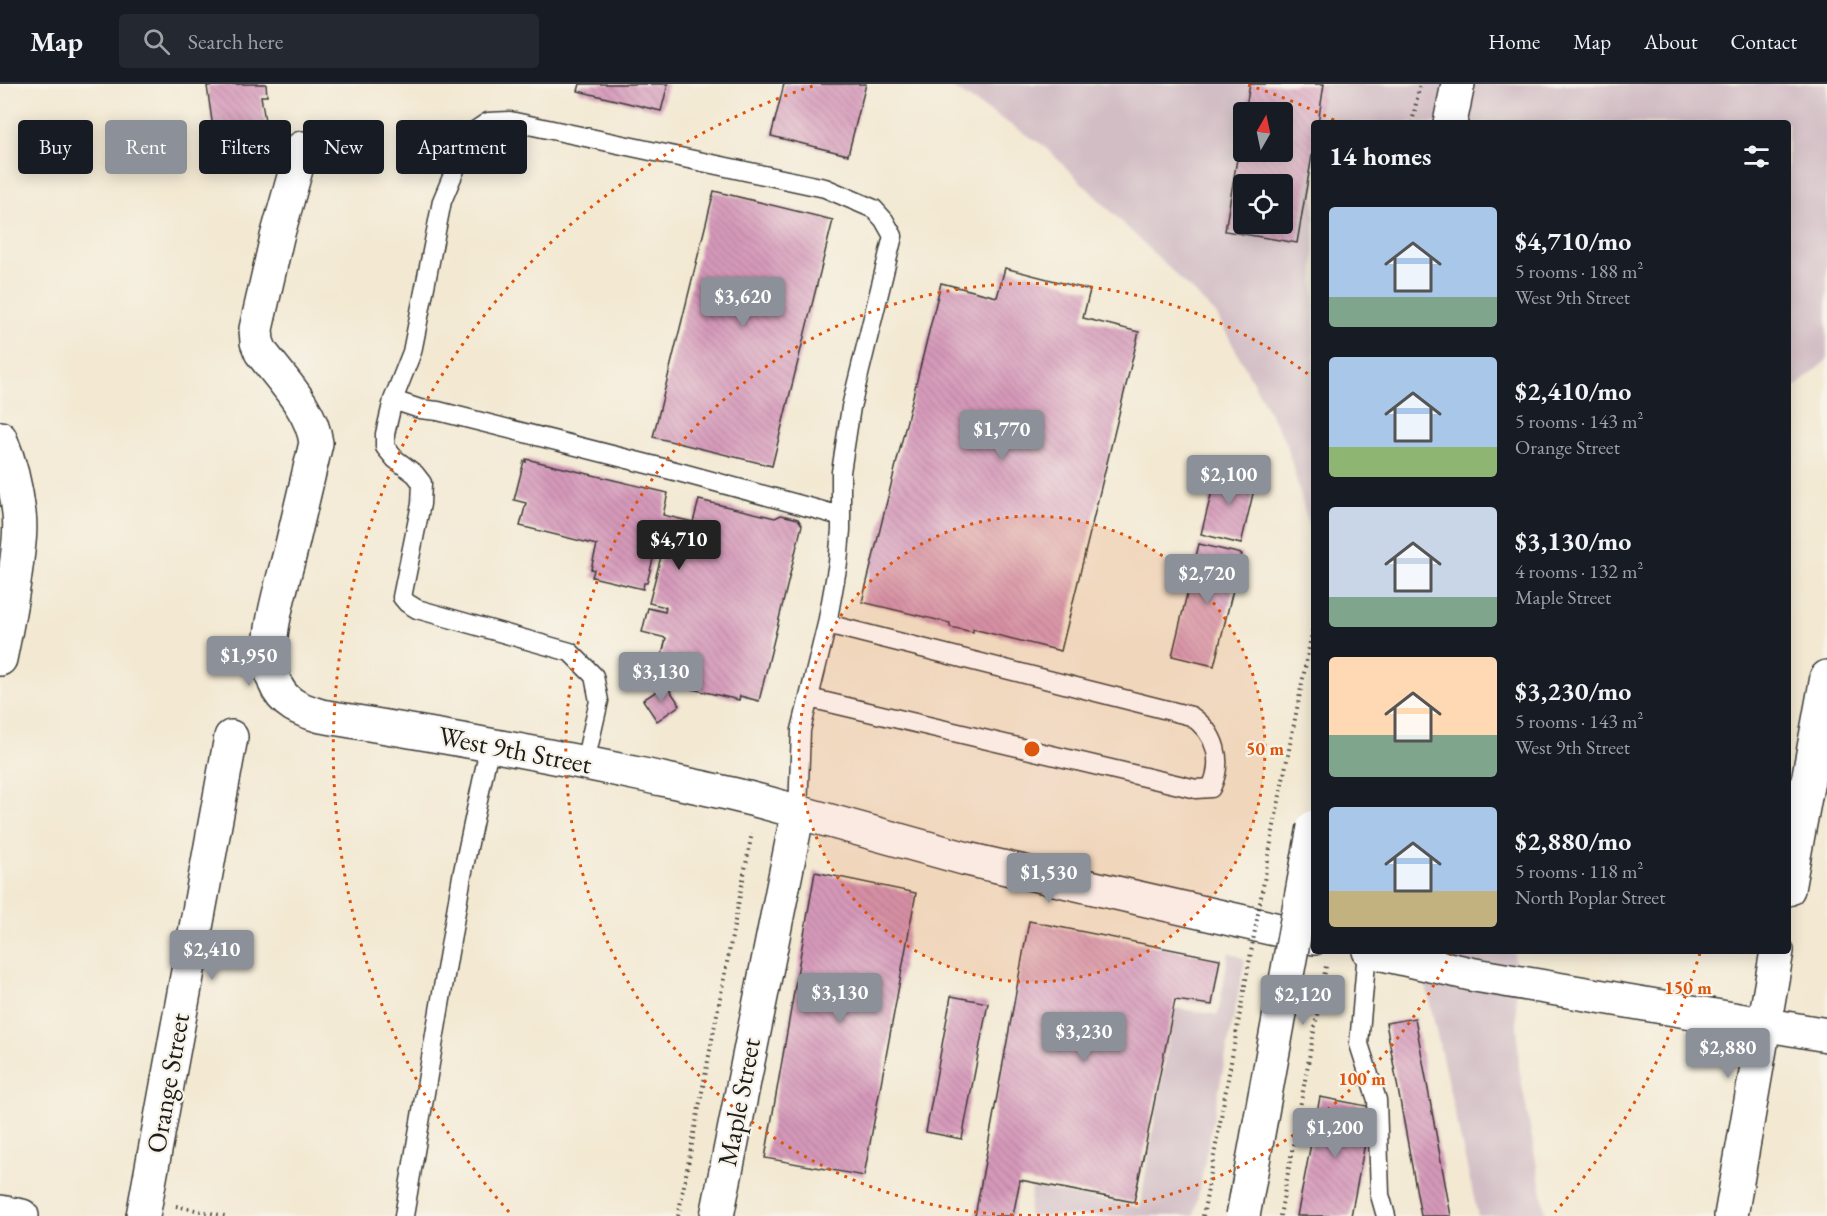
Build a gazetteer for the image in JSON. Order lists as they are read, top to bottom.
{
  "streets": {
    "street": ["West 9th Street", "Orange Street", "Maple Street"]
  },
  "crossings": [
    ["West 9th Street", "Maple Street"]
  ],
  "north": "top",
  "page": {
    "header": "Map",
    "search": "Search here",
    "nav": [
      "Home",
      "Map",
      "About",
      "Contact"
    ],
    "chip": [
      "Buy",
      "Rent",
      "Filters",
      "New",
      "Apartment"
    ],
    "heading": "14 homes",
    "list": [
      {
        "name": "$4,710/mo",
        "note": "5 rooms · 188 m² · West 9th Street"
      },
      {
        "name": "$2,410/mo",
        "note": "5 rooms · 143 m² · Orange Street"
      },
      {
        "name": "$3,130/mo",
        "note": "4 rooms · 132 m² · Maple Street"
      },
      {
        "name": "$3,230/mo",
        "note": "5 rooms · 143 m² · West 9th Street"
      },
      {
        "name": "$2,880/mo",
        "note": "5 rooms · 118 m² · North Poplar Street"
      }
    ],
    "price": [
      "$3,620",
      "$1,770",
      "$2,100",
      "$4,710",
      "$2,720",
      "$1,950",
      "$3,130",
      "$1,530",
      "$2,410",
      "$3,130",
      "$2,120",
      "$3,230",
      "$2,880",
      "$1,200"
    ]
  },
  "rings": ["50 m", "150 m", "100 m"]
}
